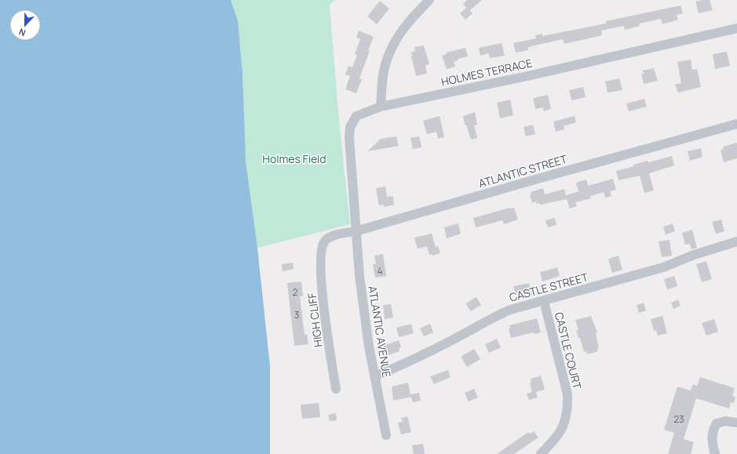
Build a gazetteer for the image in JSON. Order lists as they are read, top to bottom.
{
  "streets": {
    "street": [
      "HOLMES TERRACE",
      "ATLANTIC STREET",
      "CASTLE STREET",
      "HIGH CLIFF",
      "ATLANTIC AVENUE",
      "CASTLE COURT"
    ]
  },
  "crossings": [
    ["HOLMES TERRACE", "ATLANTIC STREET"],
    ["HOLMES TERRACE", "ATLANTIC AVENUE"],
    ["ATLANTIC STREET", "HIGH CLIFF"],
    ["ATLANTIC STREET", "ATLANTIC AVENUE"],
    ["CASTLE STREET", "ATLANTIC AVENUE"],
    ["CASTLE STREET", "CASTLE COURT"]
  ],
  "parks": ["Holmes Field"],
  "house_numbers": [
    "4",
    "2",
    "3",
    "23"
  ],
  "north": "bottom"
}
